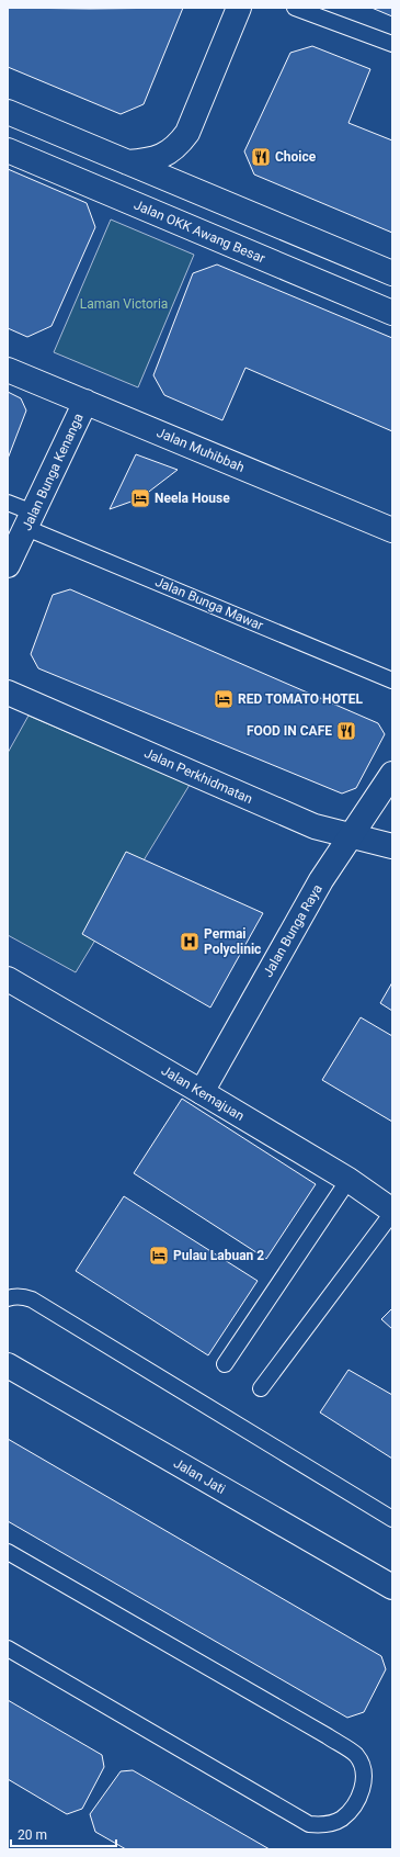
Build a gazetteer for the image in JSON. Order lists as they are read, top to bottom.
{
  "streets": {
    "street": [
      "Jalan OKK Awang Besar",
      "Jalan Muhibbah",
      "Jalan Bunga Kenanga",
      "Jalan Perkhidmatan",
      "Jalan Bunga Raya",
      "Jalan Kemajuan",
      "Jalan Jati"
    ],
    "lane": ["Jalan Bunga Mawar"]
  },
  "crossings": [
    ["Jalan Muhibbah", "Jalan Bunga Kenanga"],
    ["Jalan Bunga Kenanga", "Jalan Bunga Mawar"],
    ["Jalan Perkhidmatan", "Jalan Bunga Raya"],
    ["Jalan Bunga Raya", "Jalan Kemajuan"]
  ],
  "parks": ["Laman Victoria"],
  "places": {
    "restaurant": ["Choice", "FOOD IN CAFE"],
    "hotel": ["Neela House", "RED TOMATO HOTEL", "Pulau Labuan 2"],
    "hospital": ["Permai Polyclinic"]
  },
  "scale_bar": "20 m"
}
